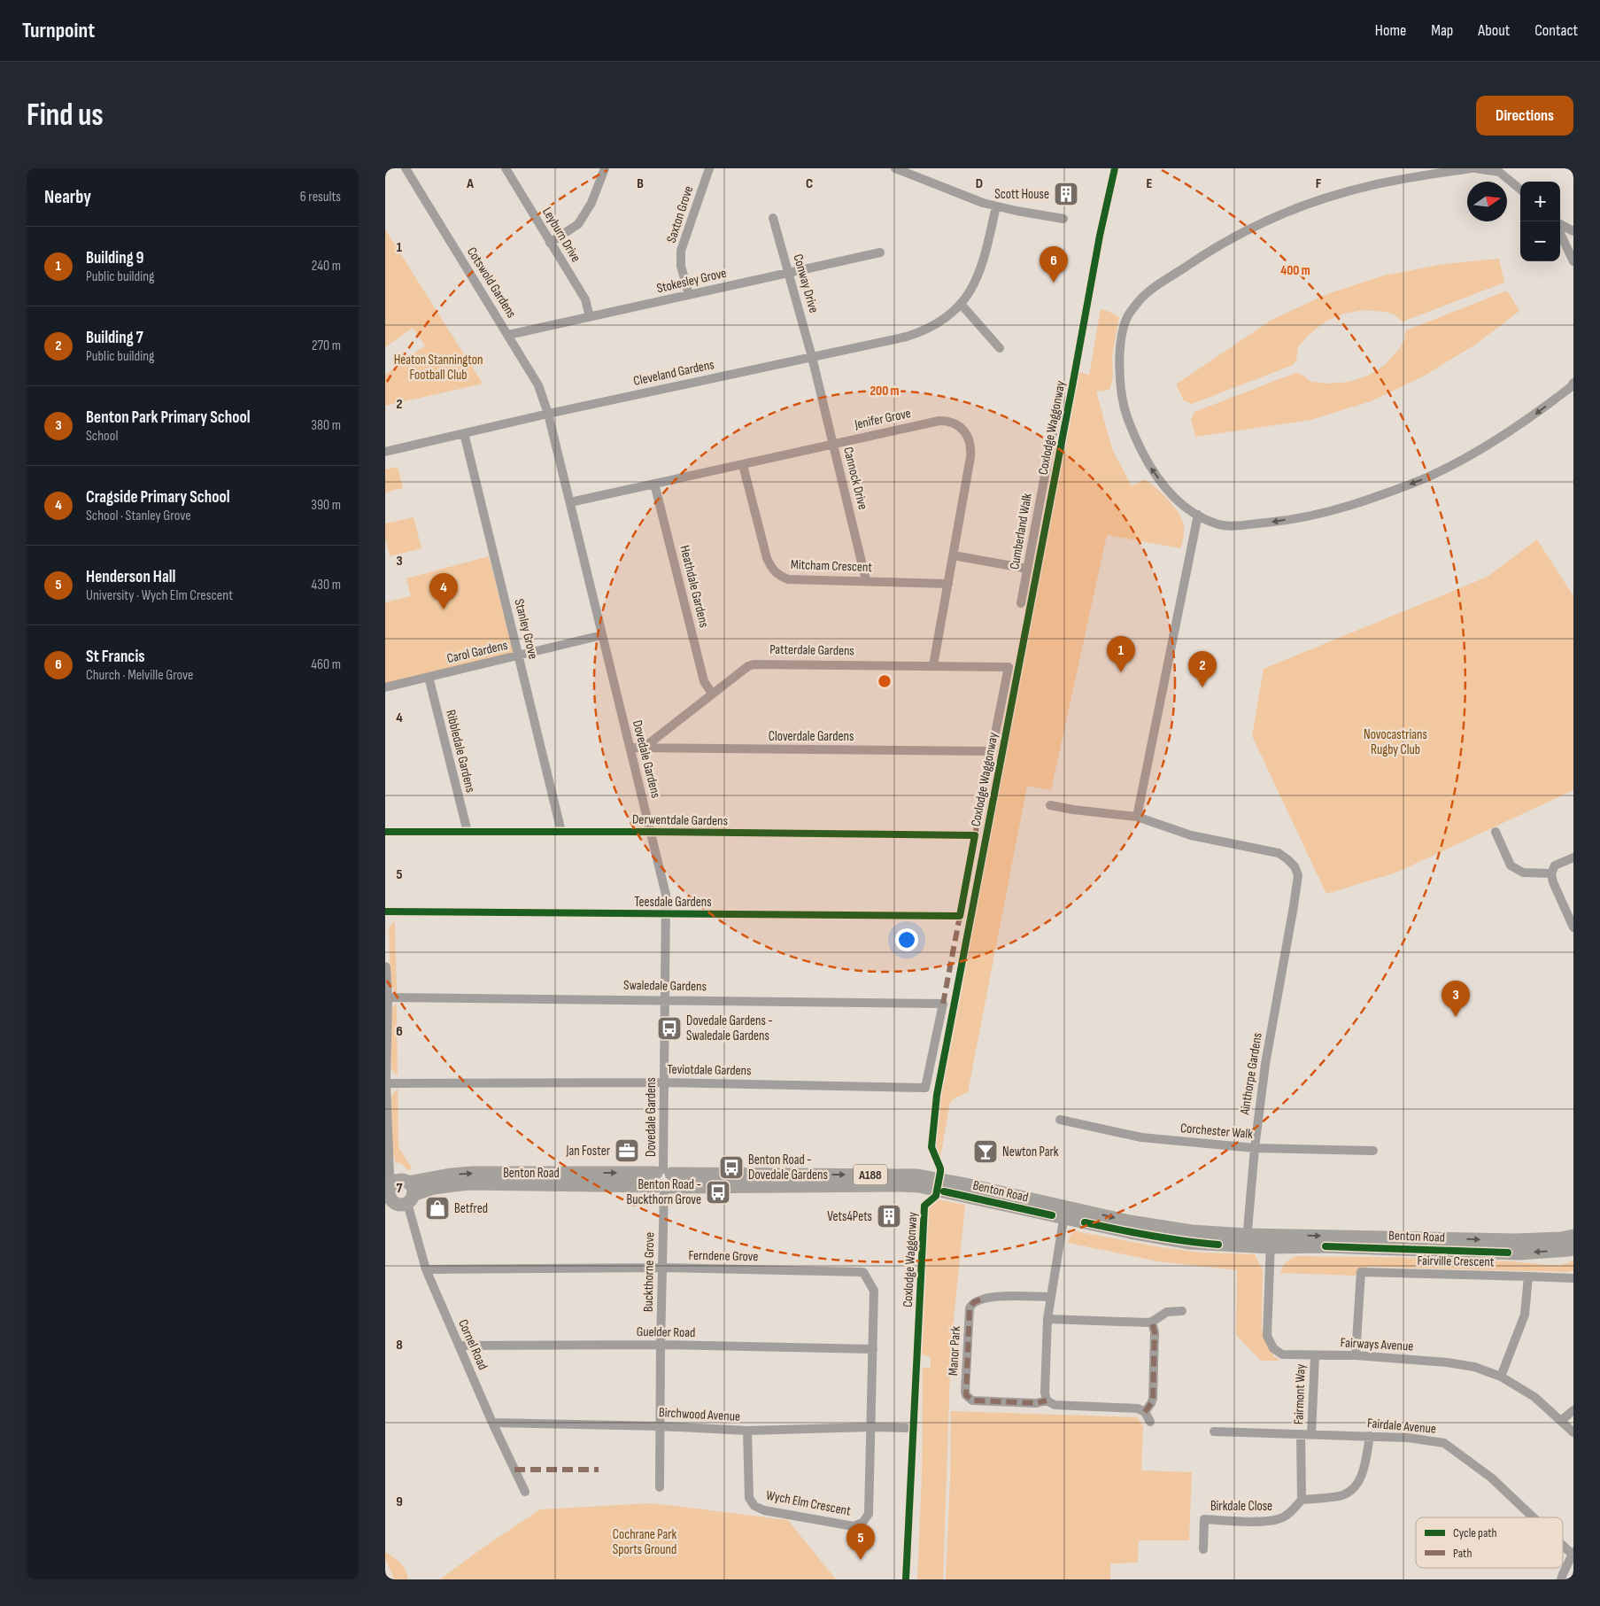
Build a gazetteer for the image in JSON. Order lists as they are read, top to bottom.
{
  "streets": {
    "main road": ["Benton Road", "A188"],
    "street": [
      "Saxton Grove",
      "Leyburn Drive",
      "Stokesley Grove",
      "Cotswold Gardens",
      "Conway Drive",
      "Cleveland Gardens",
      "Jenifer Grove",
      "Cannock Drive",
      "Cumberland Walk",
      "Mitcham Crescent",
      "Heathdale Gardens",
      "Stanley Grove",
      "Patterdale Gardens",
      "Carol Gardens",
      "Cloverdale Gardens",
      "Ribbledale Gardens",
      "Dovedale Gardens",
      "Derwentdale Gardens",
      "Teesdale Gardens",
      "Swaledale Gardens",
      "Teviotdale Gardens",
      "Ainthorpe Gardens",
      "Corchester Walk",
      "Ferndene Grove",
      "Fairville Crescent",
      "Buckthorne Grove",
      "Guelder Road",
      "Cornel Road",
      "Fairways Avenue",
      "Manor Park",
      "Fairmont Way",
      "Birchwood Avenue",
      "Fairdale Avenue",
      "Wych Elm Crescent",
      "Birkdale Close"
    ],
    "cycle path": ["Coxlodge Waggonway"]
  },
  "crossings": [
    ["Saxton Grove", "Stokesley Grove"],
    ["Leyburn Drive", "Stokesley Grove"],
    ["Stokesley Grove", "Cotswold Gardens"],
    ["Stokesley Grove", "Conway Drive"],
    ["Cotswold Gardens", "Cleveland Gardens"],
    ["Cotswold Gardens", "Dovedale Gardens"],
    ["Conway Drive", "Cleveland Gardens"],
    ["Conway Drive", "Cannock Drive"],
    ["Cleveland Gardens", "Cannock Drive"],
    ["Cleveland Gardens", "Stanley Grove"],
    ["Cleveland Gardens", "Dovedale Gardens"],
    ["Jenifer Grove", "Cannock Drive"],
    ["Jenifer Grove", "Mitcham Crescent"],
    ["Jenifer Grove", "Heathdale Gardens"],
    ["Jenifer Grove", "Patterdale Gardens"],
    ["Jenifer Grove", "Dovedale Gardens"],
    ["Cannock Drive", "Mitcham Crescent"],
    ["Heathdale Gardens", "Patterdale Gardens"],
    ["Stanley Grove", "Carol Gardens"],
    ["Stanley Grove", "Derwentdale Gardens"],
    ["Patterdale Gardens", "Cloverdale Gardens"],
    ["Carol Gardens", "Ribbledale Gardens"],
    ["Carol Gardens", "Dovedale Gardens"],
    ["Cloverdale Gardens", "Dovedale Gardens"],
    ["Ribbledale Gardens", "Derwentdale Gardens"],
    ["Dovedale Gardens", "Derwentdale Gardens"],
    ["Dovedale Gardens", "Teesdale Gardens"],
    ["Dovedale Gardens", "Swaledale Gardens"],
    ["Dovedale Gardens", "Teviotdale Gardens"],
    ["Dovedale Gardens", "Benton Road"],
    ["Dovedale Gardens", "Buckthorne Grove"],
    ["Derwentdale Gardens", "Teesdale Gardens"],
    ["Swaledale Gardens", "Teviotdale Gardens"],
    ["Ainthorpe Gardens", "Corchester Walk"],
    ["Ainthorpe Gardens", "Benton Road"],
    ["Benton Road", "Buckthorne Grove"],
    ["Benton Road", "Cornel Road"],
    ["Benton Road", "Fairways Avenue"],
    ["Ferndene Grove", "Buckthorne Grove"],
    ["Ferndene Grove", "Guelder Road"],
    ["Ferndene Grove", "Cornel Road"],
    ["Ferndene Grove", "Birchwood Avenue"],
    ["Ferndene Grove", "Wych Elm Crescent"],
    ["Fairville Crescent", "Fairways Avenue"],
    ["Buckthorne Grove", "Guelder Road"],
    ["Buckthorne Grove", "Birchwood Avenue"],
    ["Guelder Road", "Cornel Road"],
    ["Cornel Road", "Birchwood Avenue"],
    ["Fairways Avenue", "Fairmont Way"],
    ["Fairmont Way", "Fairdale Avenue"],
    ["Birchwood Avenue", "Wych Elm Crescent"]
  ],
  "parks": ["Heaton Stannington Football Club", "Novocastrians Rugby Club", "Cochrane Park Sports Ground"],
  "places": {
    "building": ["Scott House", "Vets4Pets"],
    "bus stop": ["Dovedale Gardens - Swaledale Gardens", "Benton Road - Dovedale Gardens", "Benton Road - Buckthorn Grove"],
    "office": ["Jan Foster"],
    "bar": ["Newton Park"],
    "shop": ["Betfred"]
  },
  "legend": ["Cycle path", "Path"],
  "north": "right",
  "page": {
    "header": "Turnpoint",
    "nav": [
      "Home",
      "Map",
      "About",
      "Contact"
    ],
    "buttons": "Directions",
    "title": "Find us",
    "heading": ["Nearby", "6 results"],
    "map_buttons": ["+", "−"],
    "list": [
      {
        "mark": "1",
        "name": "Building 9",
        "note": "Public building",
        "value": "240 m"
      },
      {
        "mark": "2",
        "name": "Building 7",
        "note": "Public building",
        "value": "270 m"
      },
      {
        "mark": "3",
        "name": "Benton Park Primary School",
        "note": "School",
        "value": "380 m"
      },
      {
        "mark": "4",
        "name": "Cragside Primary School",
        "note": "School · Stanley Grove",
        "value": "390 m"
      },
      {
        "mark": "5",
        "name": "Henderson Hall",
        "note": "University · Wych Elm Crescent",
        "value": "430 m"
      },
      {
        "mark": "6",
        "name": "St Francis",
        "note": "Church · Melville Grove",
        "value": "460 m"
      }
    ],
    "pins": [
      "6",
      "4",
      "1",
      "2",
      "3",
      "5"
    ]
  },
  "grid": {
    "columns": [
      "A",
      "B",
      "C",
      "D",
      "E",
      "F"
    ],
    "rows": [
      "1",
      "2",
      "3",
      "4",
      "5",
      "6",
      "7",
      "8",
      "9"
    ]
  },
  "rings": ["400 m", "200 m"]
}
